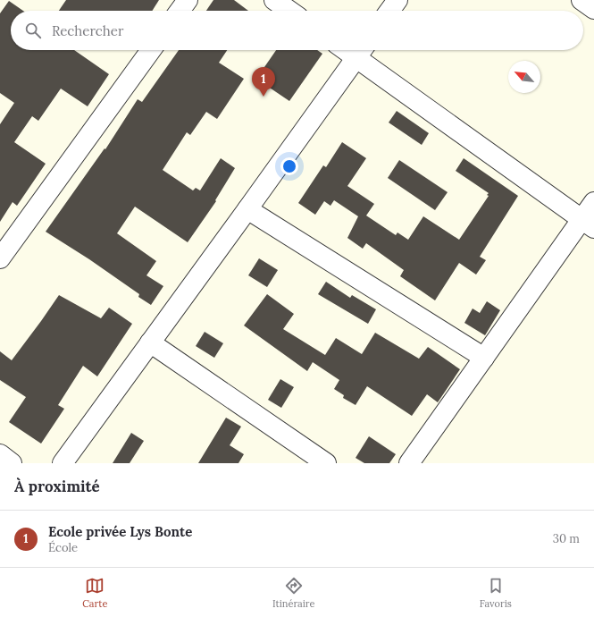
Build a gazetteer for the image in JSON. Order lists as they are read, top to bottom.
{
  "north": "top left",
  "page": {
    "search": "Rechercher",
    "pins": "1",
    "heading": "À proximité",
    "list": [
      {
        "mark": "1",
        "name": "Ecole privée Lys Bonte",
        "note": "École",
        "value": "30 m"
      }
    ],
    "nav": ["Carte", "Itinéraire", "Favoris"]
  }
}
